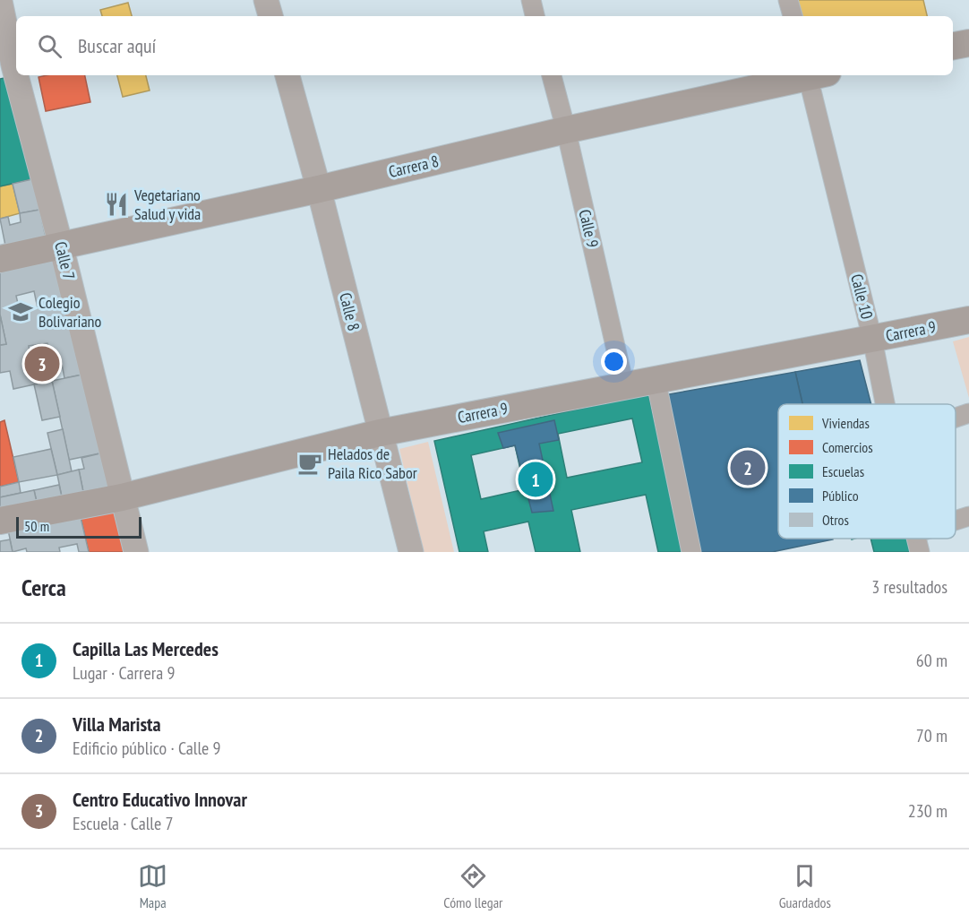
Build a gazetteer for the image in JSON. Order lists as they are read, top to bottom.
{
  "streets": {
    "main road": ["Carrera 8", "Carrera 9"],
    "street": [
      "Calle 9",
      "Calle 7",
      "Calle 10",
      "Calle 8"
    ]
  },
  "crossings": [
    ["Carrera 8", "Calle 9"],
    ["Carrera 8", "Calle 7"],
    ["Carrera 8", "Calle 8"],
    ["Calle 9", "Carrera 9"],
    ["Calle 7", "Carrera 9"],
    ["Calle 10", "Carrera 9"],
    ["Calle 8", "Carrera 9"]
  ],
  "places": {
    "restaurant": ["Vegetariano Salud y vida"],
    "school or university": ["Colegio Bolivariano"],
    "cafe": ["Helados de Paila Rico Sabor"]
  },
  "legend": [
    "Viviendas",
    "Comercios",
    "Escuelas",
    "Público",
    "Otros"
  ],
  "scale_bar": "50 m",
  "page": {
    "search": "Buscar aquí",
    "pins": ["3", "2", "1"],
    "scale": "50 m",
    "heading": ["Cerca", "3 resultados"],
    "list": [
      {
        "mark": "1",
        "name": "Capilla Las Mercedes",
        "note": "Lugar · Carrera 9",
        "value": "60 m"
      },
      {
        "mark": "2",
        "name": "Villa Marista",
        "note": "Edificio público · Calle 9",
        "value": "70 m"
      },
      {
        "mark": "3",
        "name": "Centro Educativo Innovar",
        "note": "Escuela · Calle 7",
        "value": "230 m"
      }
    ],
    "nav": ["Mapa", "Cómo llegar", "Guardados"]
  }
}
